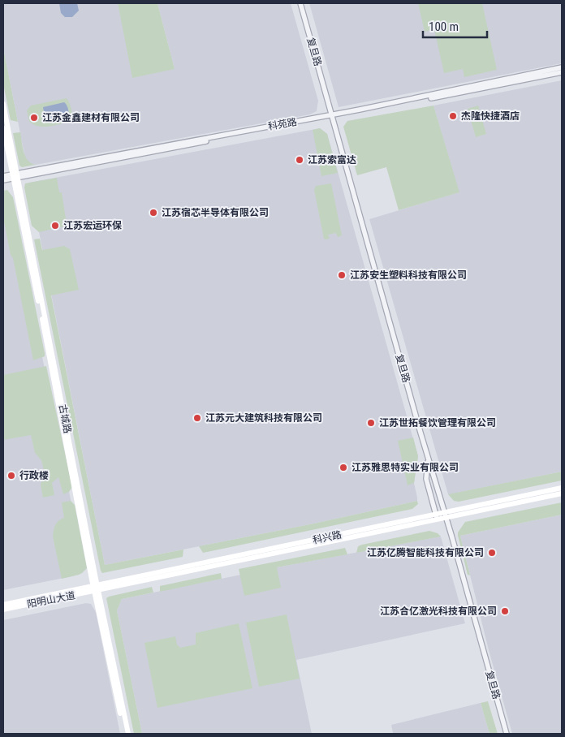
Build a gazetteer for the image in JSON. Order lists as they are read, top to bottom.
{
  "streets": {
    "main road": ["古城路", "科兴路", "阳明山大道"],
    "street": ["复旦路", "科苑路"]
  },
  "crossings": [
    ["复旦路", "科苑路"],
    ["复旦路", "科兴路"],
    ["科苑路", "古城路"],
    ["古城路", "科兴路"],
    ["古城路", "阳明山大道"],
    ["科兴路", "阳明山大道"]
  ],
  "places": [
    "杰隆快捷酒店",
    "江苏金鑫建材有限公司",
    "江苏索富达",
    "江苏宿芯半导体有限公司",
    "江苏宏运环保",
    "江苏安生塑料科技有限公司",
    "江苏元大建筑科技有限公司",
    "江苏世拓餐饮管理有限公司",
    "江苏雅思特实业有限公司",
    "行政楼",
    "江苏亿腾智能科技有限公司",
    "江苏合亿激光科技有限公司"
  ],
  "scale_bar": "100 m"
}
